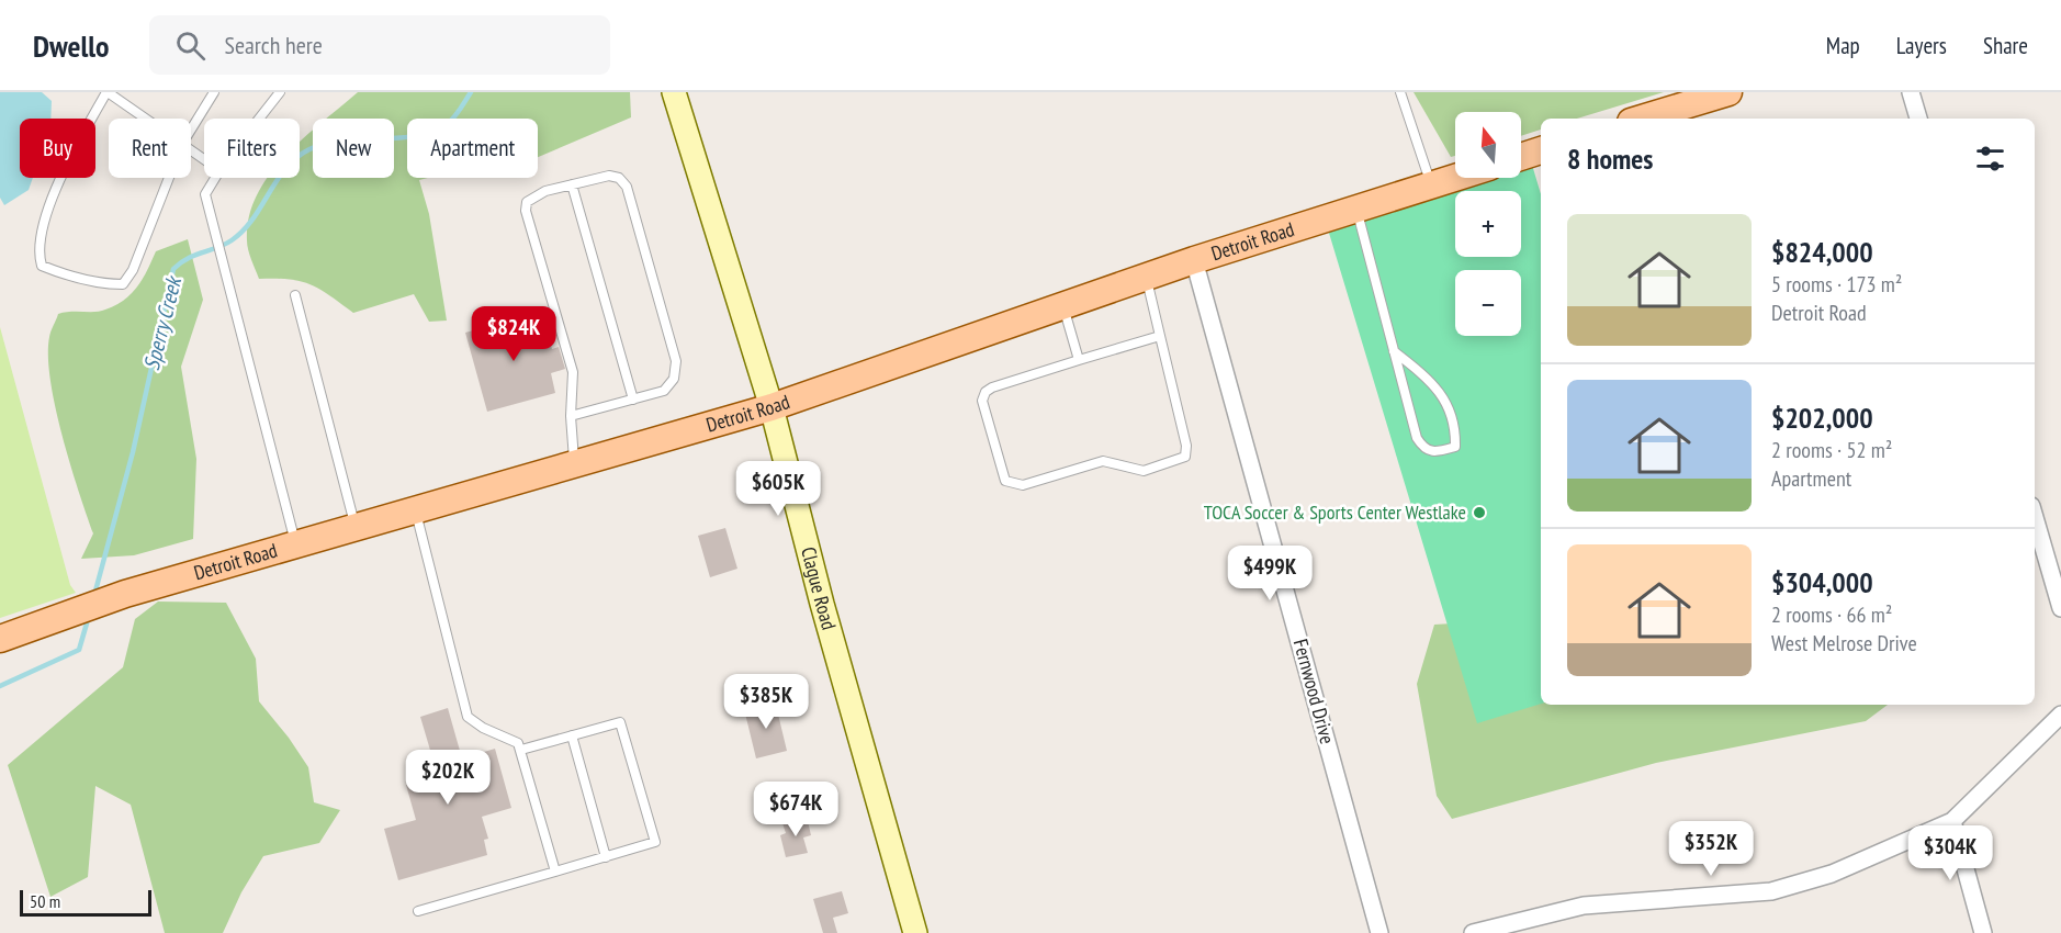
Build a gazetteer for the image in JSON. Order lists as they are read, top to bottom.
{
  "streets": {
    "main road": ["Detroit Road", "Clague Road"],
    "street": ["Fernwood Drive"]
  },
  "crossings": [
    ["Detroit Road", "Clague Road"],
    ["Detroit Road", "Fernwood Drive"]
  ],
  "water": ["Sperry Creek"],
  "places": ["TOCA Soccer & Sports Center Westlake"],
  "scale_bar": "50 m",
  "north": "top",
  "page": {
    "header": "Dwello",
    "search": "Search here",
    "nav": ["Map", "Layers", "Share"],
    "map_buttons": ["+", "−"],
    "chip": [
      "Buy",
      "Rent",
      "Filters",
      "New",
      "Apartment"
    ],
    "heading": "8 homes",
    "list": [
      {
        "name": "$824,000",
        "note": "5 rooms · 173 m² · Detroit Road"
      },
      {
        "name": "$202,000",
        "note": "2 rooms · 52 m² · Apartment"
      },
      {
        "name": "$304,000",
        "note": "2 rooms · 66 m² · West Melrose Drive"
      }
    ],
    "price": [
      "$824K",
      "$605K",
      "$499K",
      "$385K",
      "$202K",
      "$674K",
      "$352K",
      "$304K"
    ],
    "scale": "50 m"
  }
}
